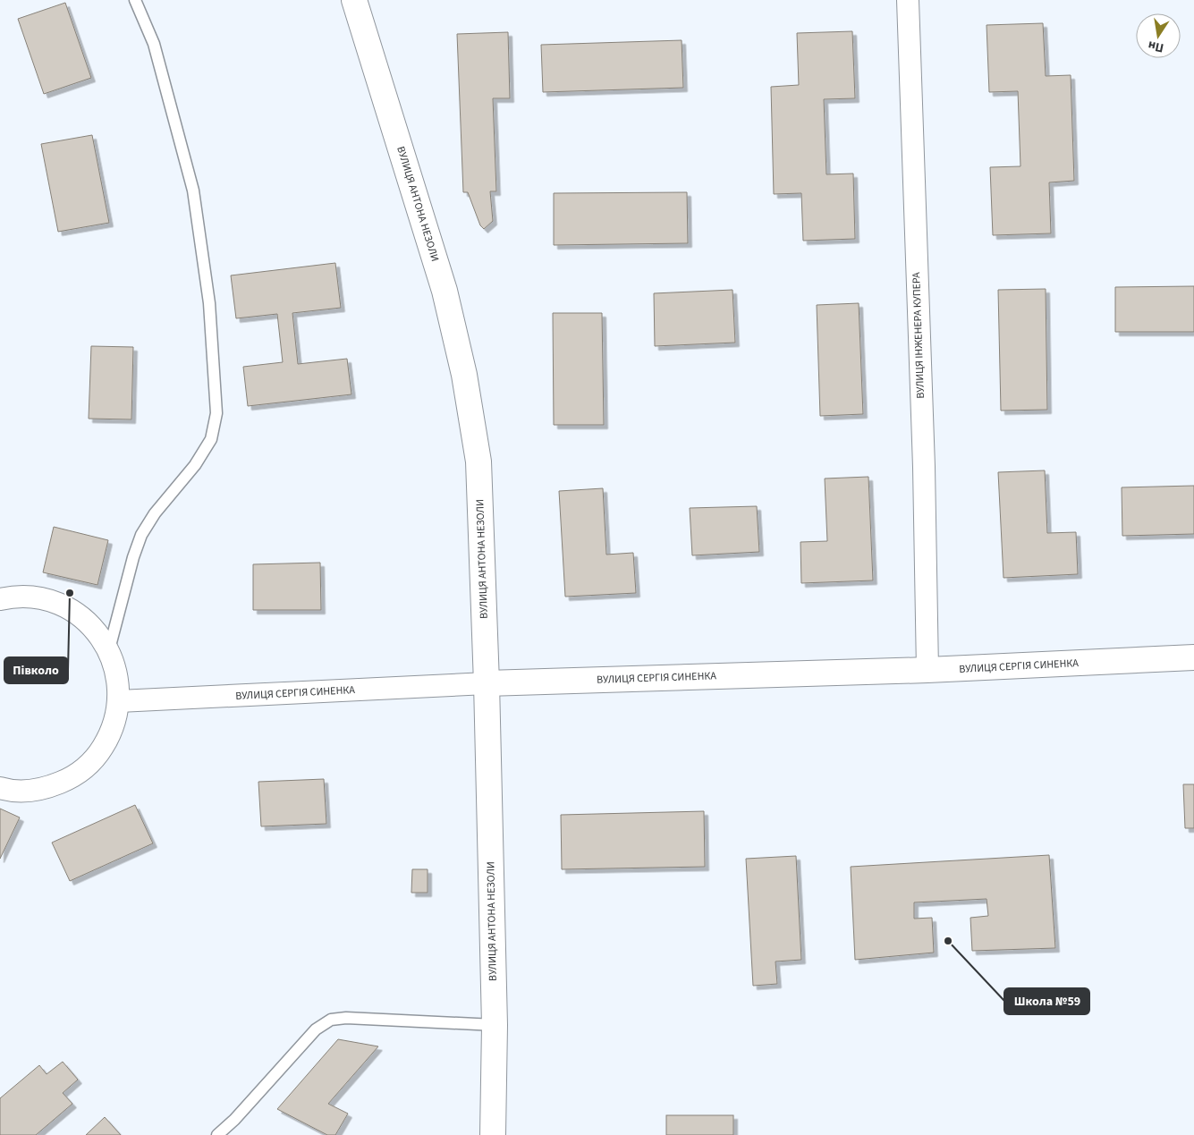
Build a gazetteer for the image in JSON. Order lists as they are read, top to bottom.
{
  "streets": {
    "main road": ["ВУЛИЦЯ АНТОНА НЕЗОЛИ", "ВУЛИЦЯ СЕРГІЯ СИНЕНКА"],
    "street": ["ВУЛИЦЯ ІНЖЕНЕРА КУПЕРА"]
  },
  "crossings": [
    ["ВУЛИЦЯ АНТОНА НЕЗОЛИ", "ВУЛИЦЯ СЕРГІЯ СИНЕНКА"],
    ["ВУЛИЦЯ ІНЖЕНЕРА КУПЕРА", "ВУЛИЦЯ СЕРГІЯ СИНЕНКА"]
  ],
  "places": ["Півколо", "Школа №59"],
  "north": "bottom"
}
